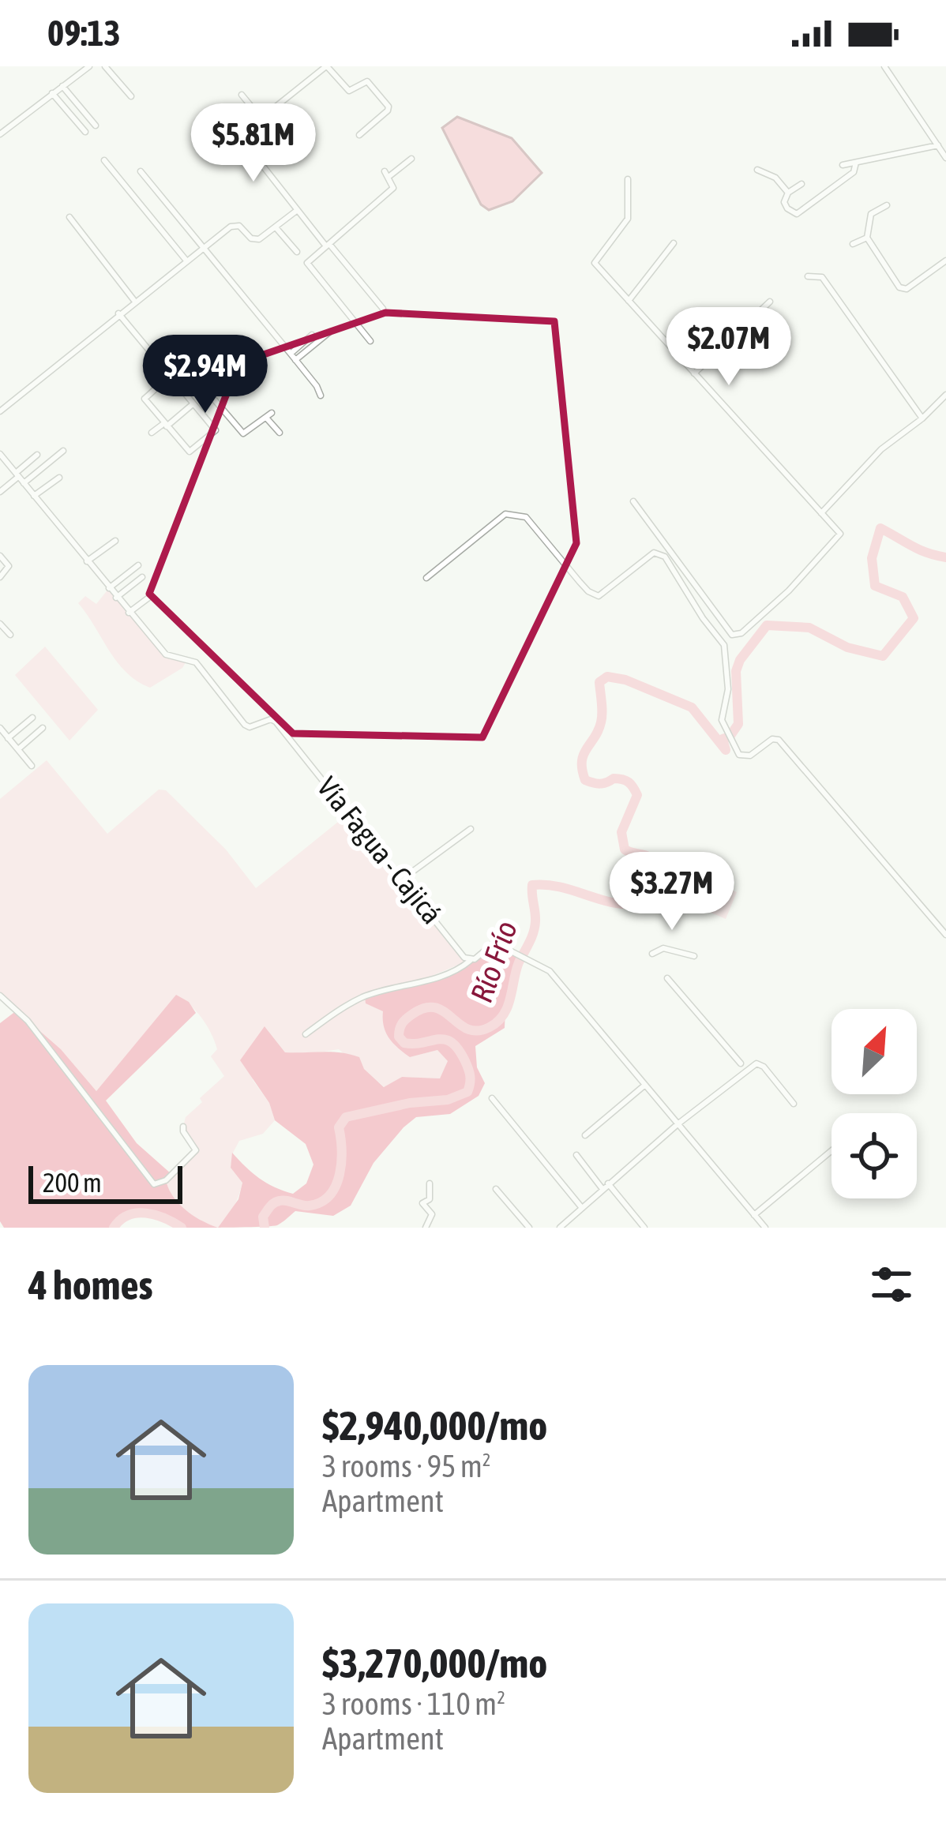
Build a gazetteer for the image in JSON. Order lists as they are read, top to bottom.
{
  "streets": {
    "street": ["Vía Fagua - Cajicá"]
  },
  "water": ["Río Frío"],
  "scale_bar": "200 m",
  "north": "top right",
  "page": {
    "status": "09:13",
    "price": [
      "$5.81M",
      "$2.07M",
      "$2.94M",
      "$3.27M"
    ],
    "scale": "200 m",
    "heading": "4 homes",
    "list": [
      {
        "name": "$2,940,000/mo",
        "note": "3 rooms · 95 m² · Apartment"
      },
      {
        "name": "$3,270,000/mo",
        "note": "3 rooms · 110 m² · Apartment"
      }
    ]
  }
}
